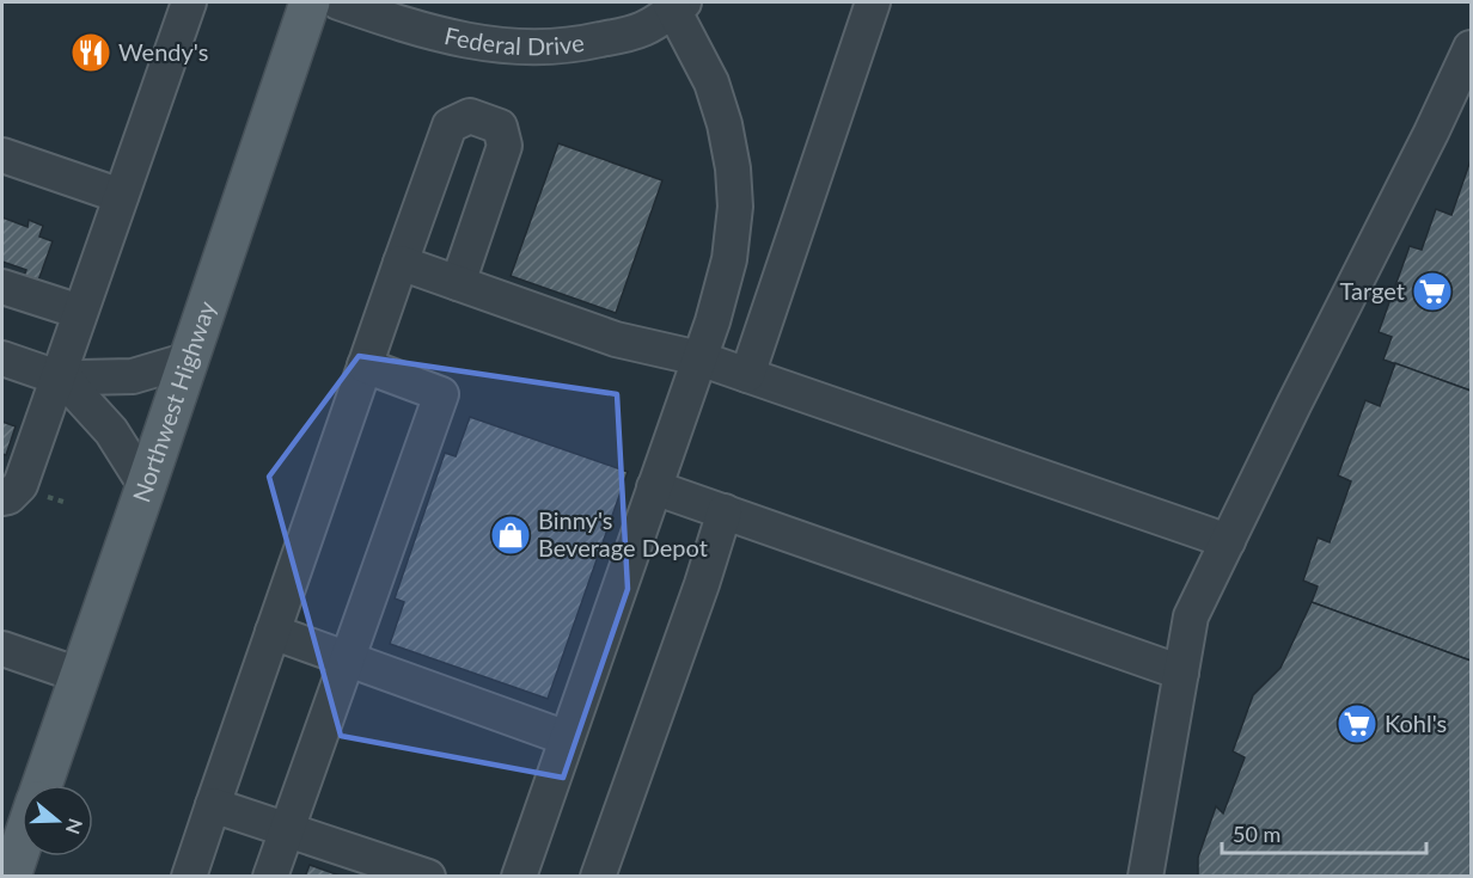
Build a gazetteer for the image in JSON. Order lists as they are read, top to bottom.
{
  "streets": {
    "main road": ["Northwest Highway"],
    "lane": ["Federal Drive"]
  },
  "crossings": [
    ["Federal Drive", "Northwest Highway"]
  ],
  "places": {
    "restaurant": ["Wendy's"],
    "supermarket": ["Target", "Kohl's"],
    "shop": ["Binny's Beverage Depot"]
  },
  "scale_bar": "50 m",
  "north": "right"
}
